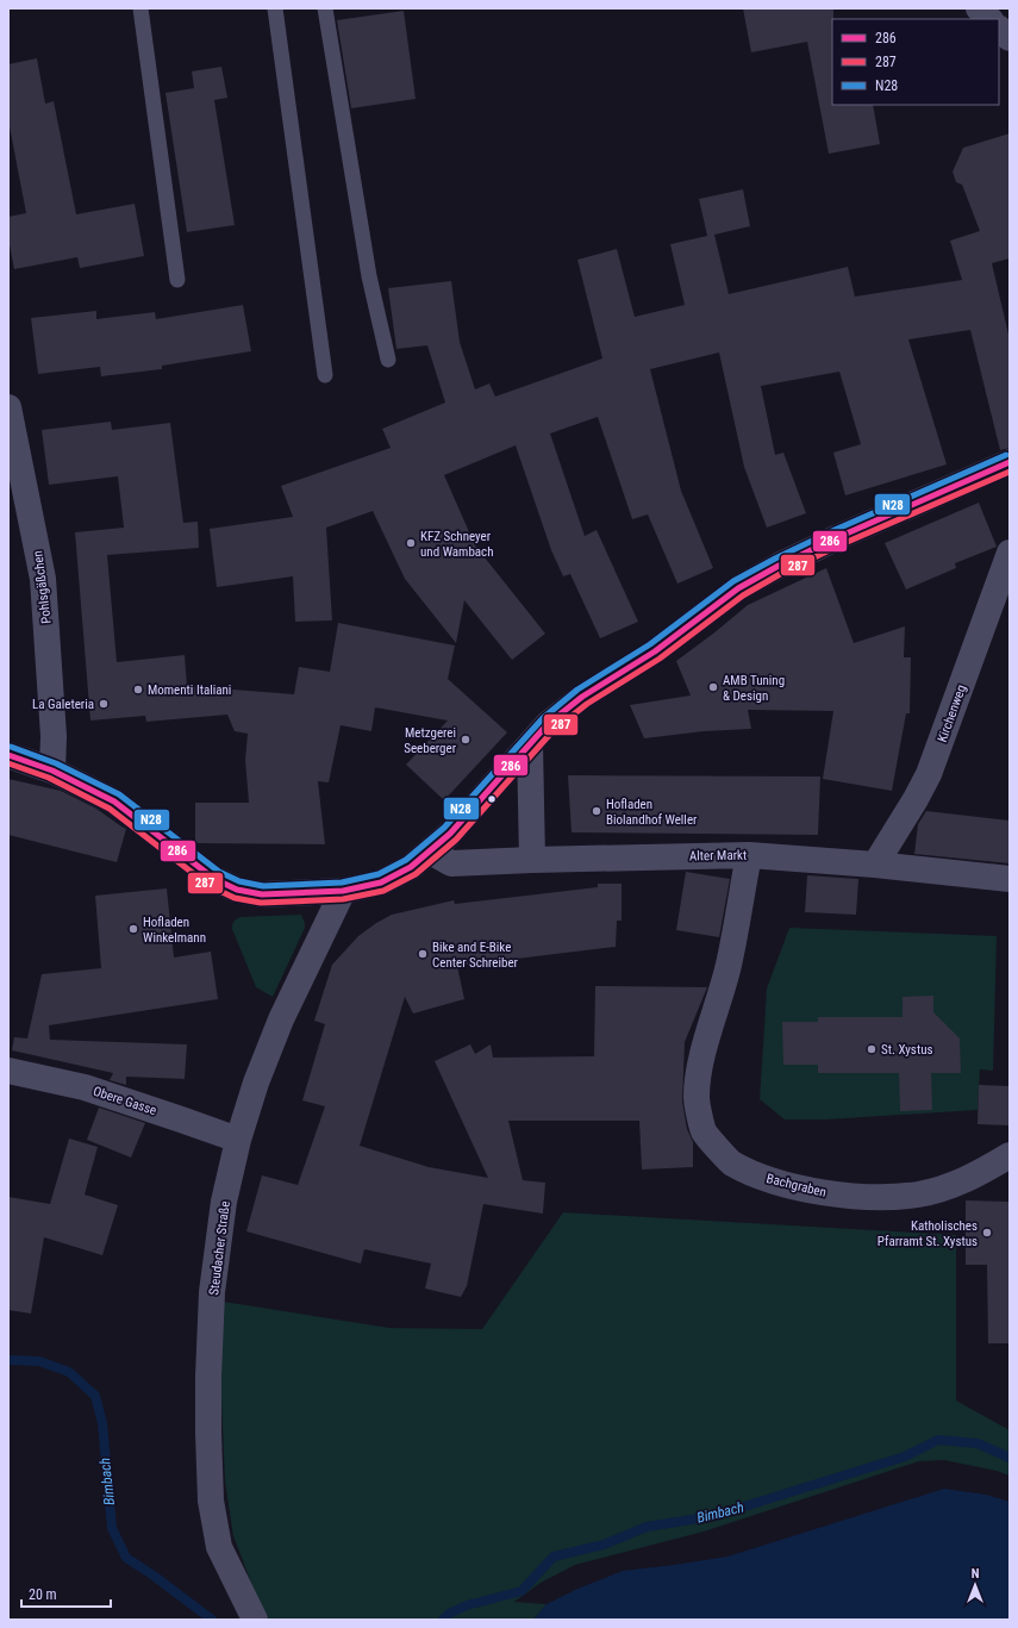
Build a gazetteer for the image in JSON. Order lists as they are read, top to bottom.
{
  "streets": {
    "street": [
      "Pohlsgäßchen",
      "Kirchenweg",
      "Alter Markt",
      "Obere Gasse",
      "Bachgraben",
      "Steudacher Straße"
    ]
  },
  "crossings": [
    ["Kirchenweg", "Alter Markt"],
    ["Alter Markt", "Bachgraben"],
    ["Obere Gasse", "Steudacher Straße"]
  ],
  "water": ["Bimbach"],
  "places": [
    "KFZ Schneyer und Wambach",
    "AMB Tuning & Design",
    "Momenti Italiani",
    "La Galeteria",
    "Metzgerei Seeberger",
    "Hofladen Biolandhof Weller",
    "Hofladen Winkelmann",
    "Bike and E-Bike Center Schreiber",
    "St. Xystus",
    "Katholisches Pfarramt St. Xystus"
  ],
  "lines": ["transit line N28", "transit line 286", "transit line 287"],
  "legend": ["286", "287", "N28"],
  "scale_bar": "20 m",
  "north": "top"
}
